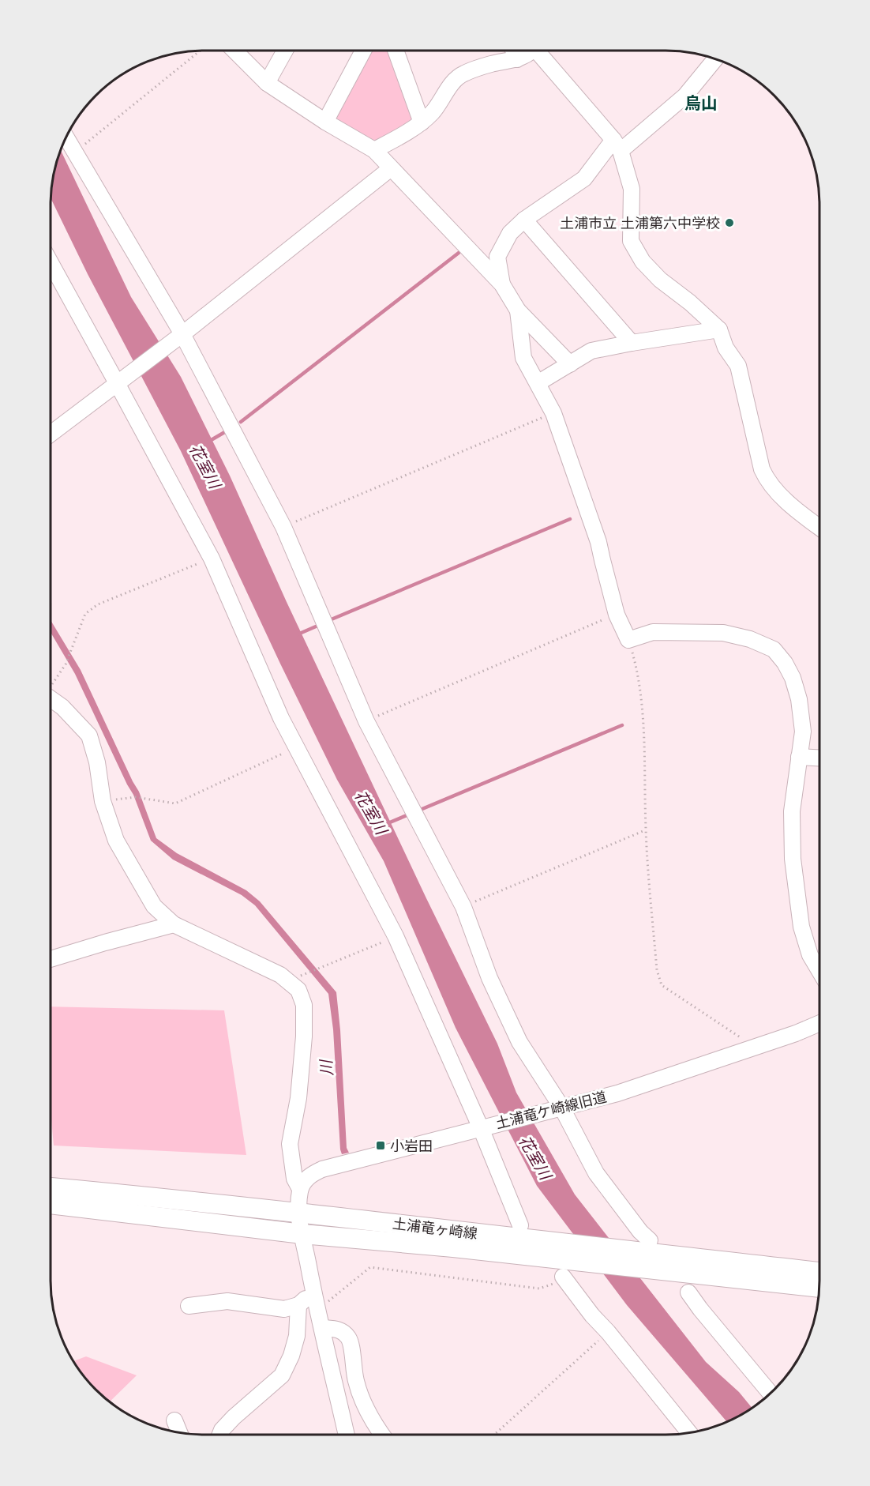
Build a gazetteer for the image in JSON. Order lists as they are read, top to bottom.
{
  "streets": {
    "main road": ["土浦竜ヶ崎線"],
    "street": ["土浦竜ケ崎線旧道"]
  },
  "districts": ["烏山"],
  "water": ["花室川", "川"],
  "places": {
    "other": ["土浦市立 土浦第六中学校"],
    "transit": ["小岩田"]
  }
}
